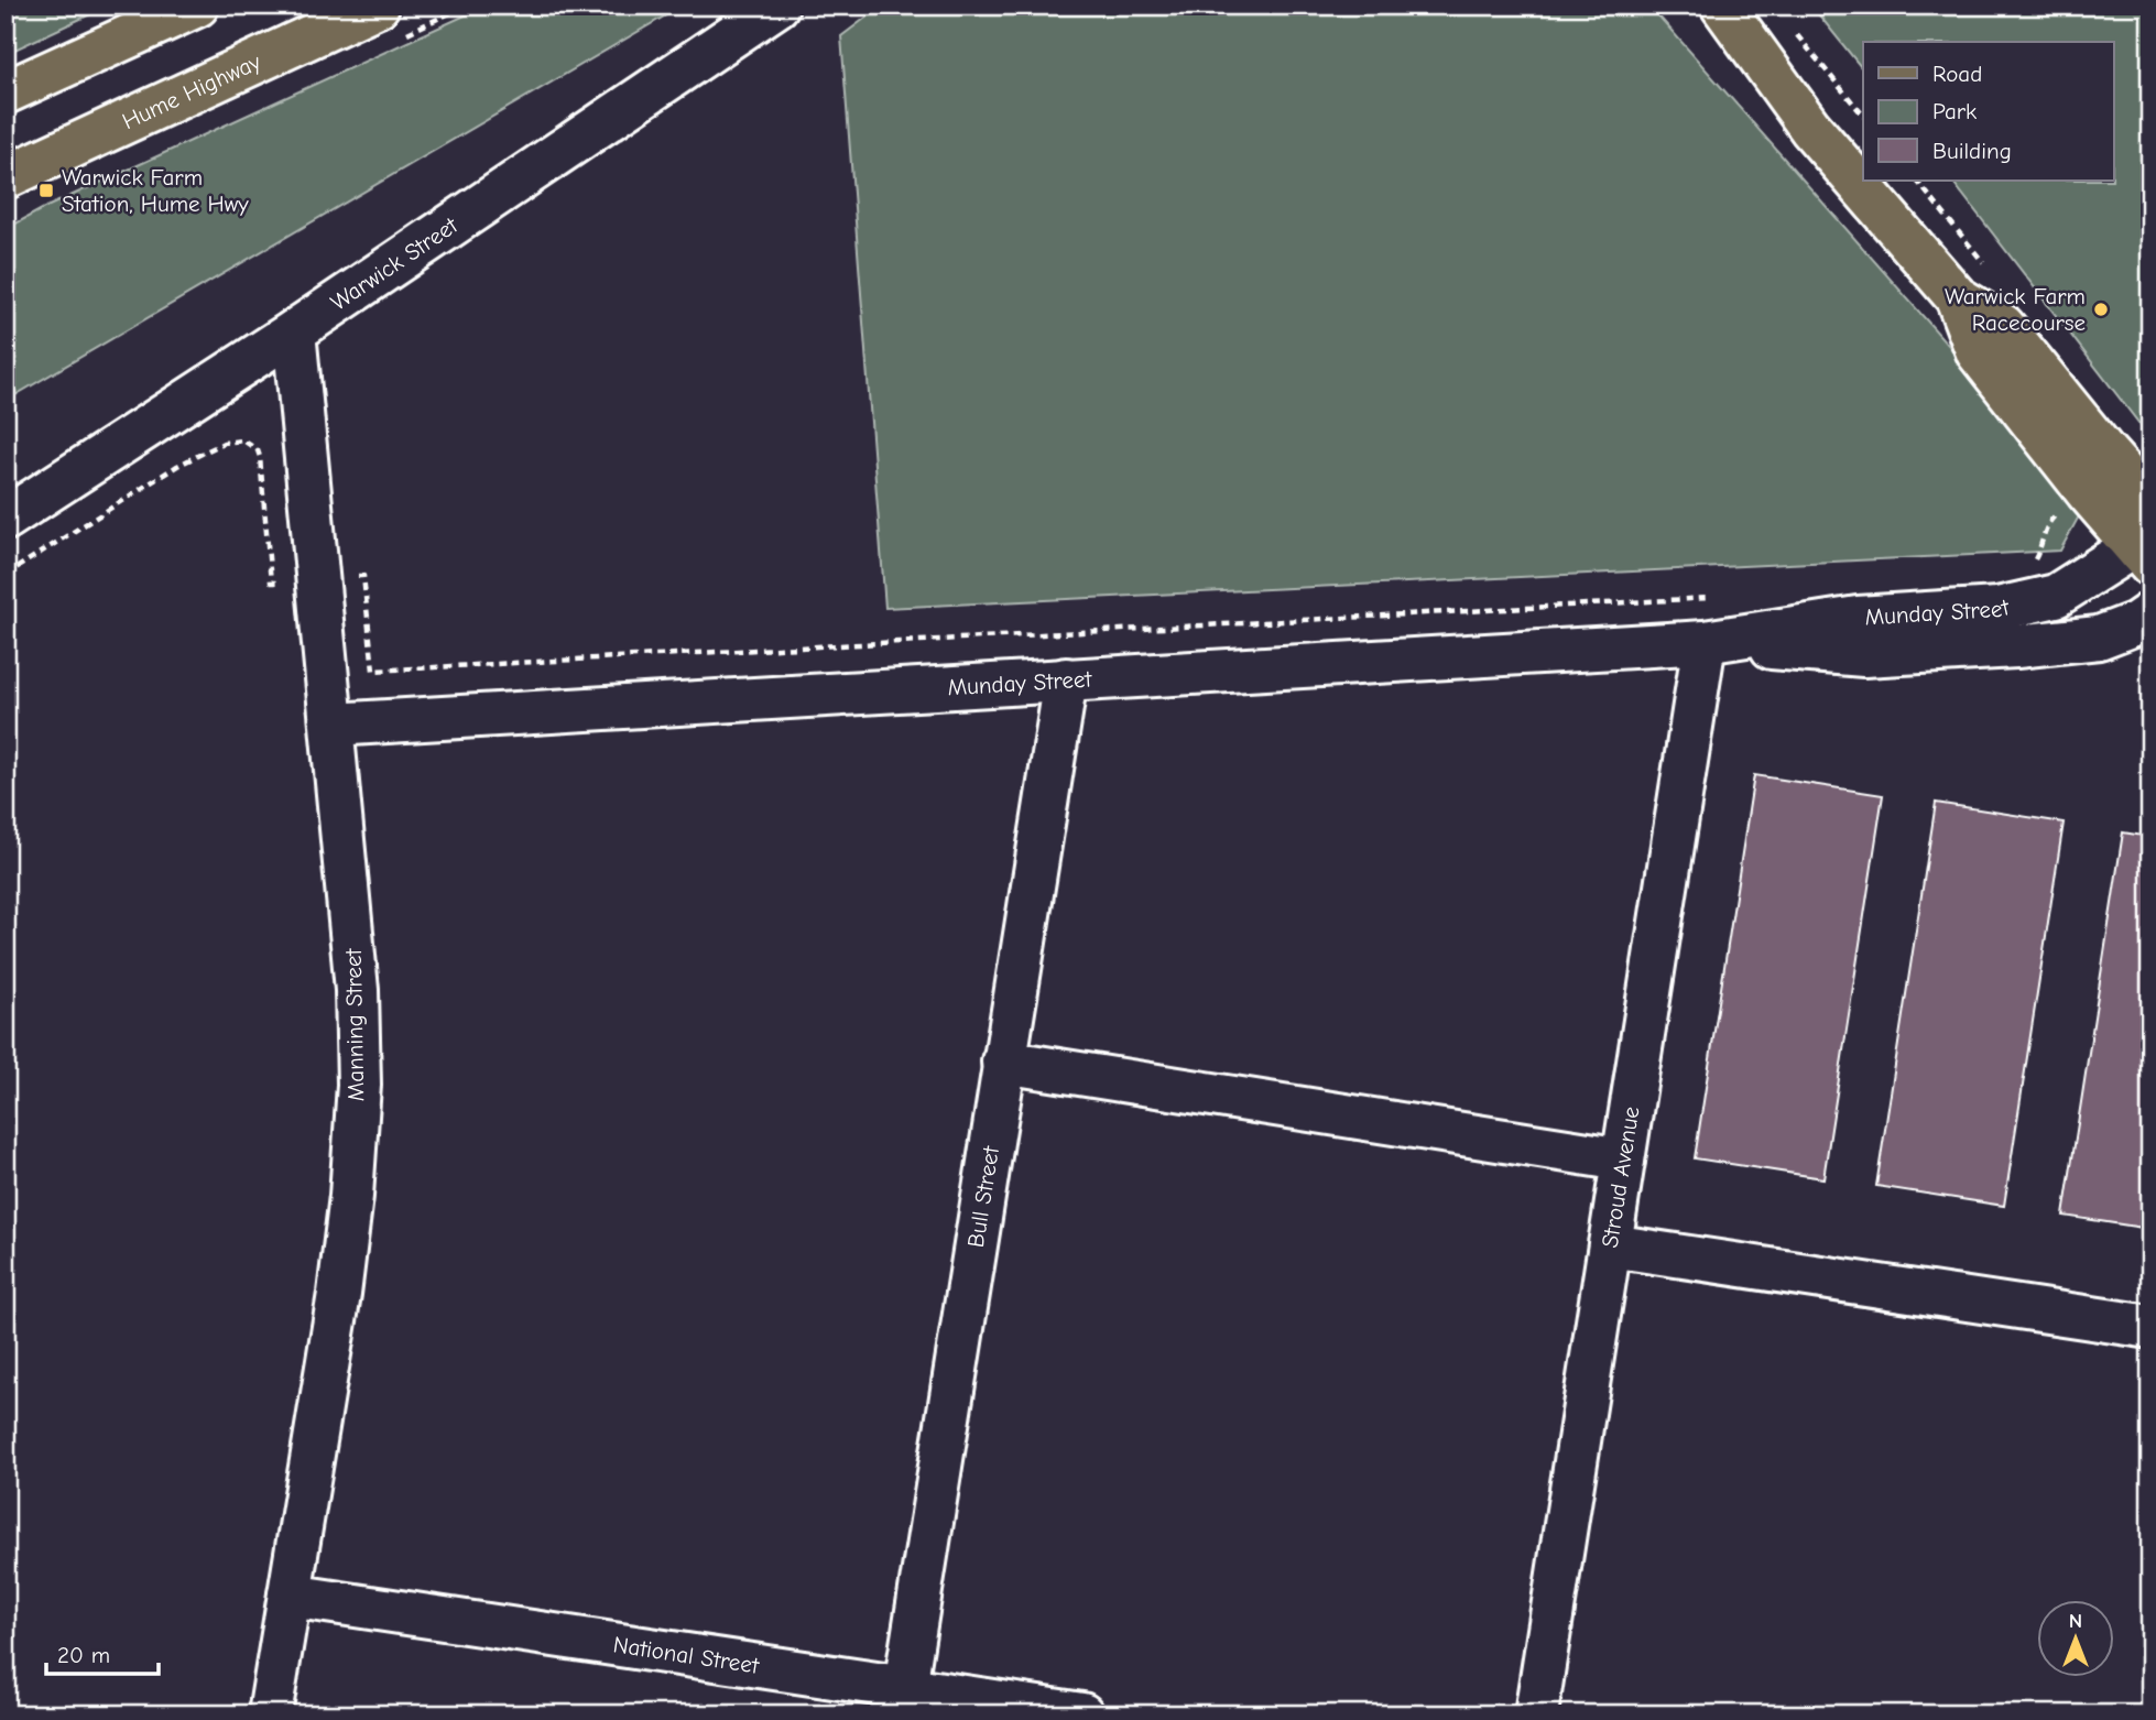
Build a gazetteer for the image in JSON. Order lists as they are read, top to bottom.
{
  "streets": {
    "main road": ["Hume Highway"],
    "street": [
      "Warwick Street",
      "Munday Street",
      "Manning Street",
      "Stroud Avenue",
      "Bull Street",
      "National Street"
    ]
  },
  "crossings": [
    ["Warwick Street", "Manning Street"],
    ["Munday Street", "Manning Street"],
    ["Munday Street", "Stroud Avenue"],
    ["Munday Street", "Bull Street"],
    ["Manning Street", "National Street"],
    ["Bull Street", "National Street"]
  ],
  "places": {
    "transit": ["Warwick Farm Station, Hume Hwy"],
    "other": ["Warwick Farm Racecourse"]
  },
  "legend": ["Road", "Park", "Building"],
  "scale_bar": "20 m",
  "north": "top"
}
